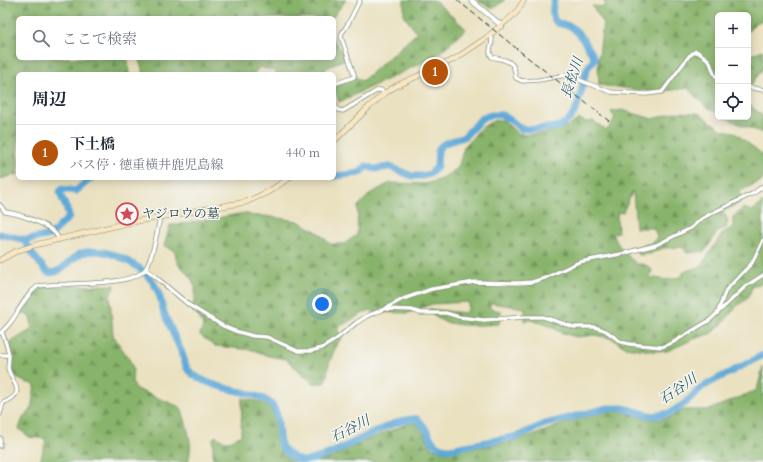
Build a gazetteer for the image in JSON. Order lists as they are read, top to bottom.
{
  "water": ["長松川", "石谷川"],
  "places": {
    "place": ["ヤジロウの墓"]
  },
  "page": {
    "map_buttons": ["+", "−"],
    "search": "ここで検索",
    "pins": "1",
    "heading": "周辺",
    "list": [
      {
        "mark": "1",
        "name": "下土橋",
        "note": "バス停 · 徳重横井鹿児島線",
        "value": "440 m"
      }
    ]
  }
}
